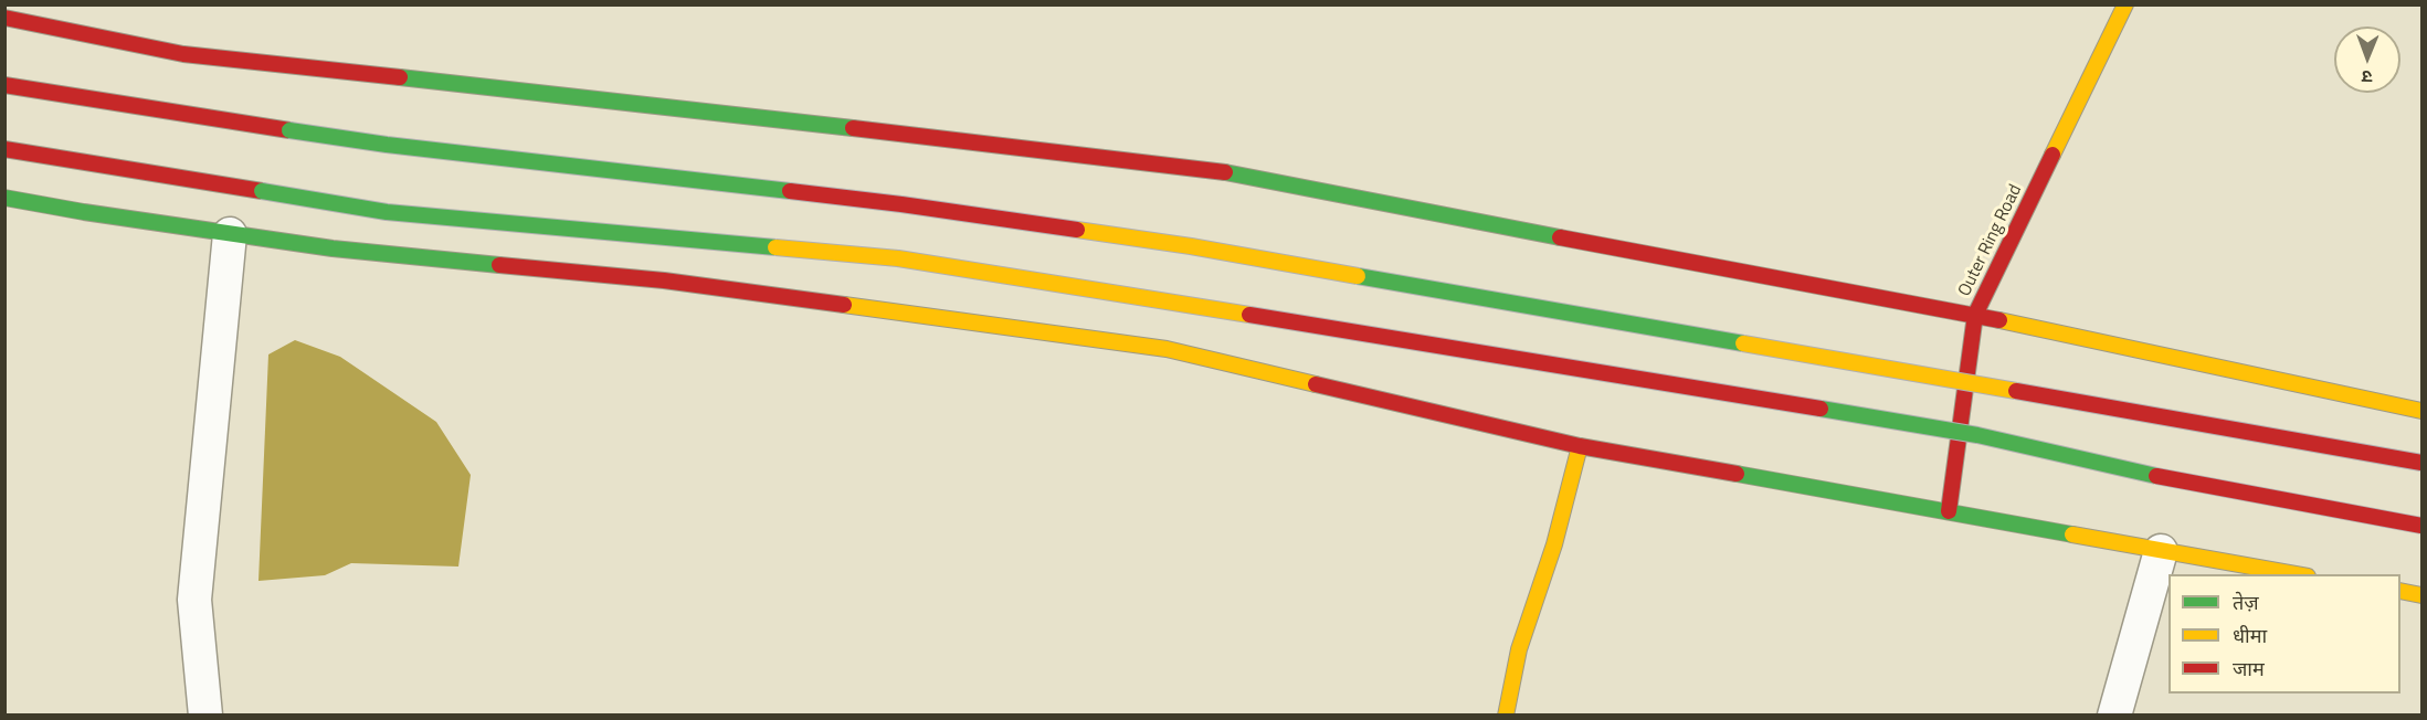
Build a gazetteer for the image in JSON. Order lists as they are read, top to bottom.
{
  "streets": {
    "main road": ["Outer Ring Road"]
  },
  "legend": ["तेज़", "धीमा", "जाम"],
  "north": "bottom"
}
